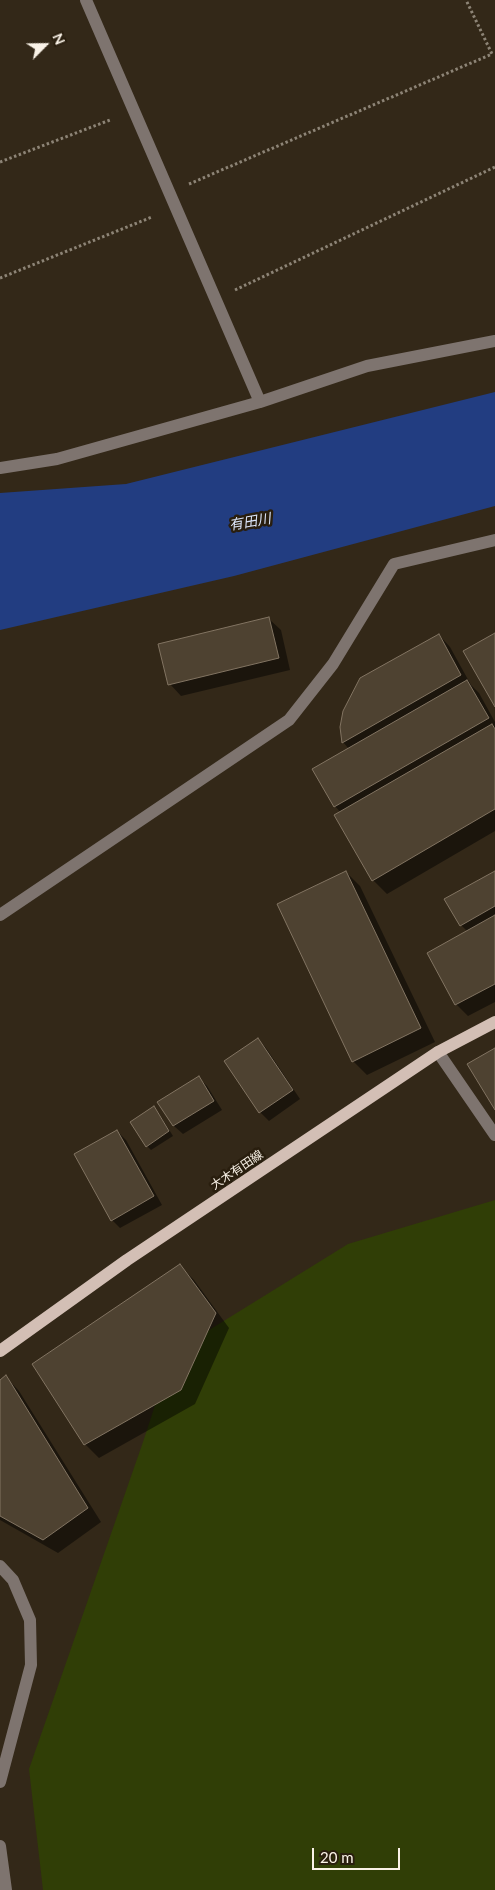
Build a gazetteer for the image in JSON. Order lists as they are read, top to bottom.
{
  "streets": {
    "main road": ["大木有田線"]
  },
  "water": ["有田川"],
  "scale_bar": "20 m",
  "north": "top right"
}
